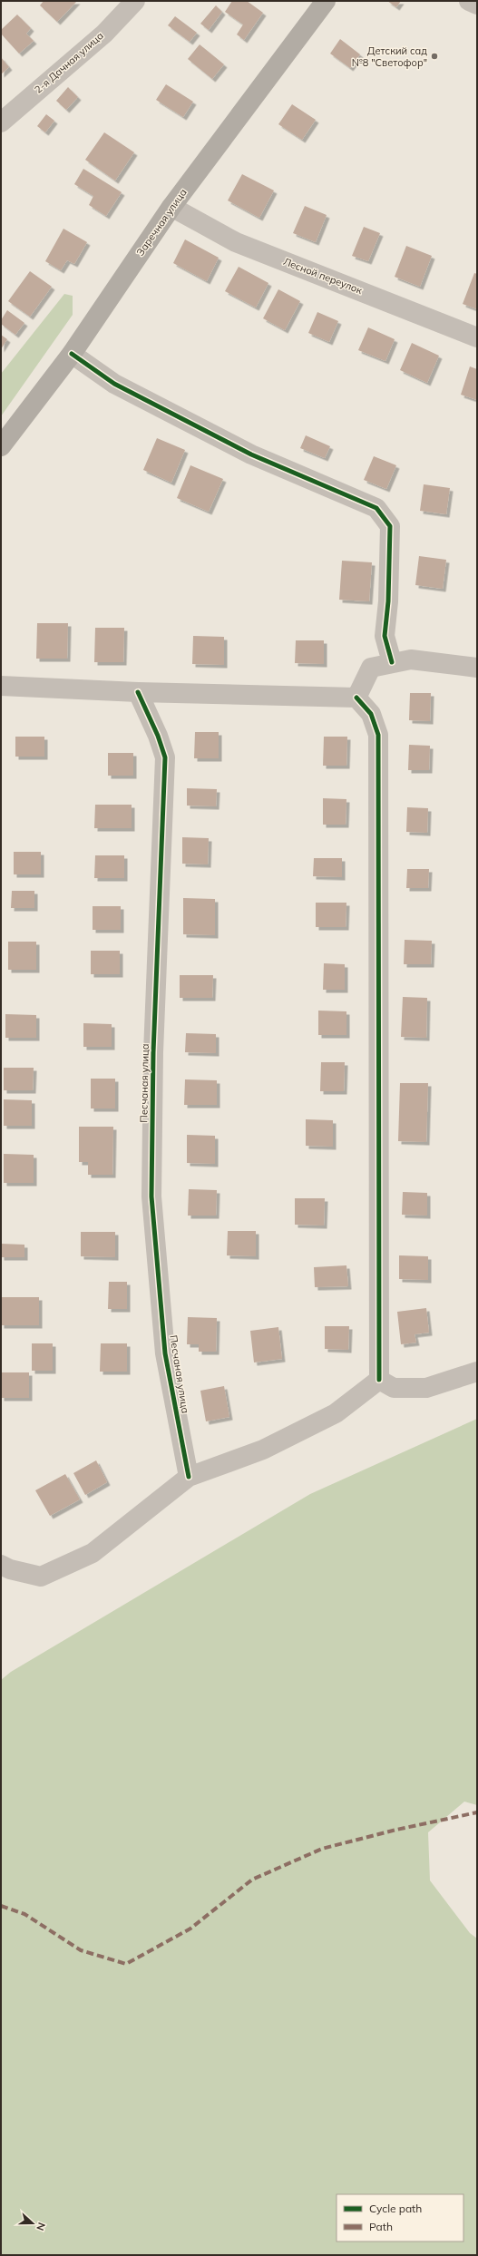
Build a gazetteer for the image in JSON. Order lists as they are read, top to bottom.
{
  "streets": {
    "main road": ["Заречная улица"],
    "street": ["2-я Дачная улица", "Лесной переулок", "Песчаная улица"]
  },
  "crossings": [
    ["Заречная улица", "Лесной переулок"]
  ],
  "places": ["Детский сад №8 \"Светофор\""],
  "legend": ["Cycle path", "Path"],
  "north": "right"
}
